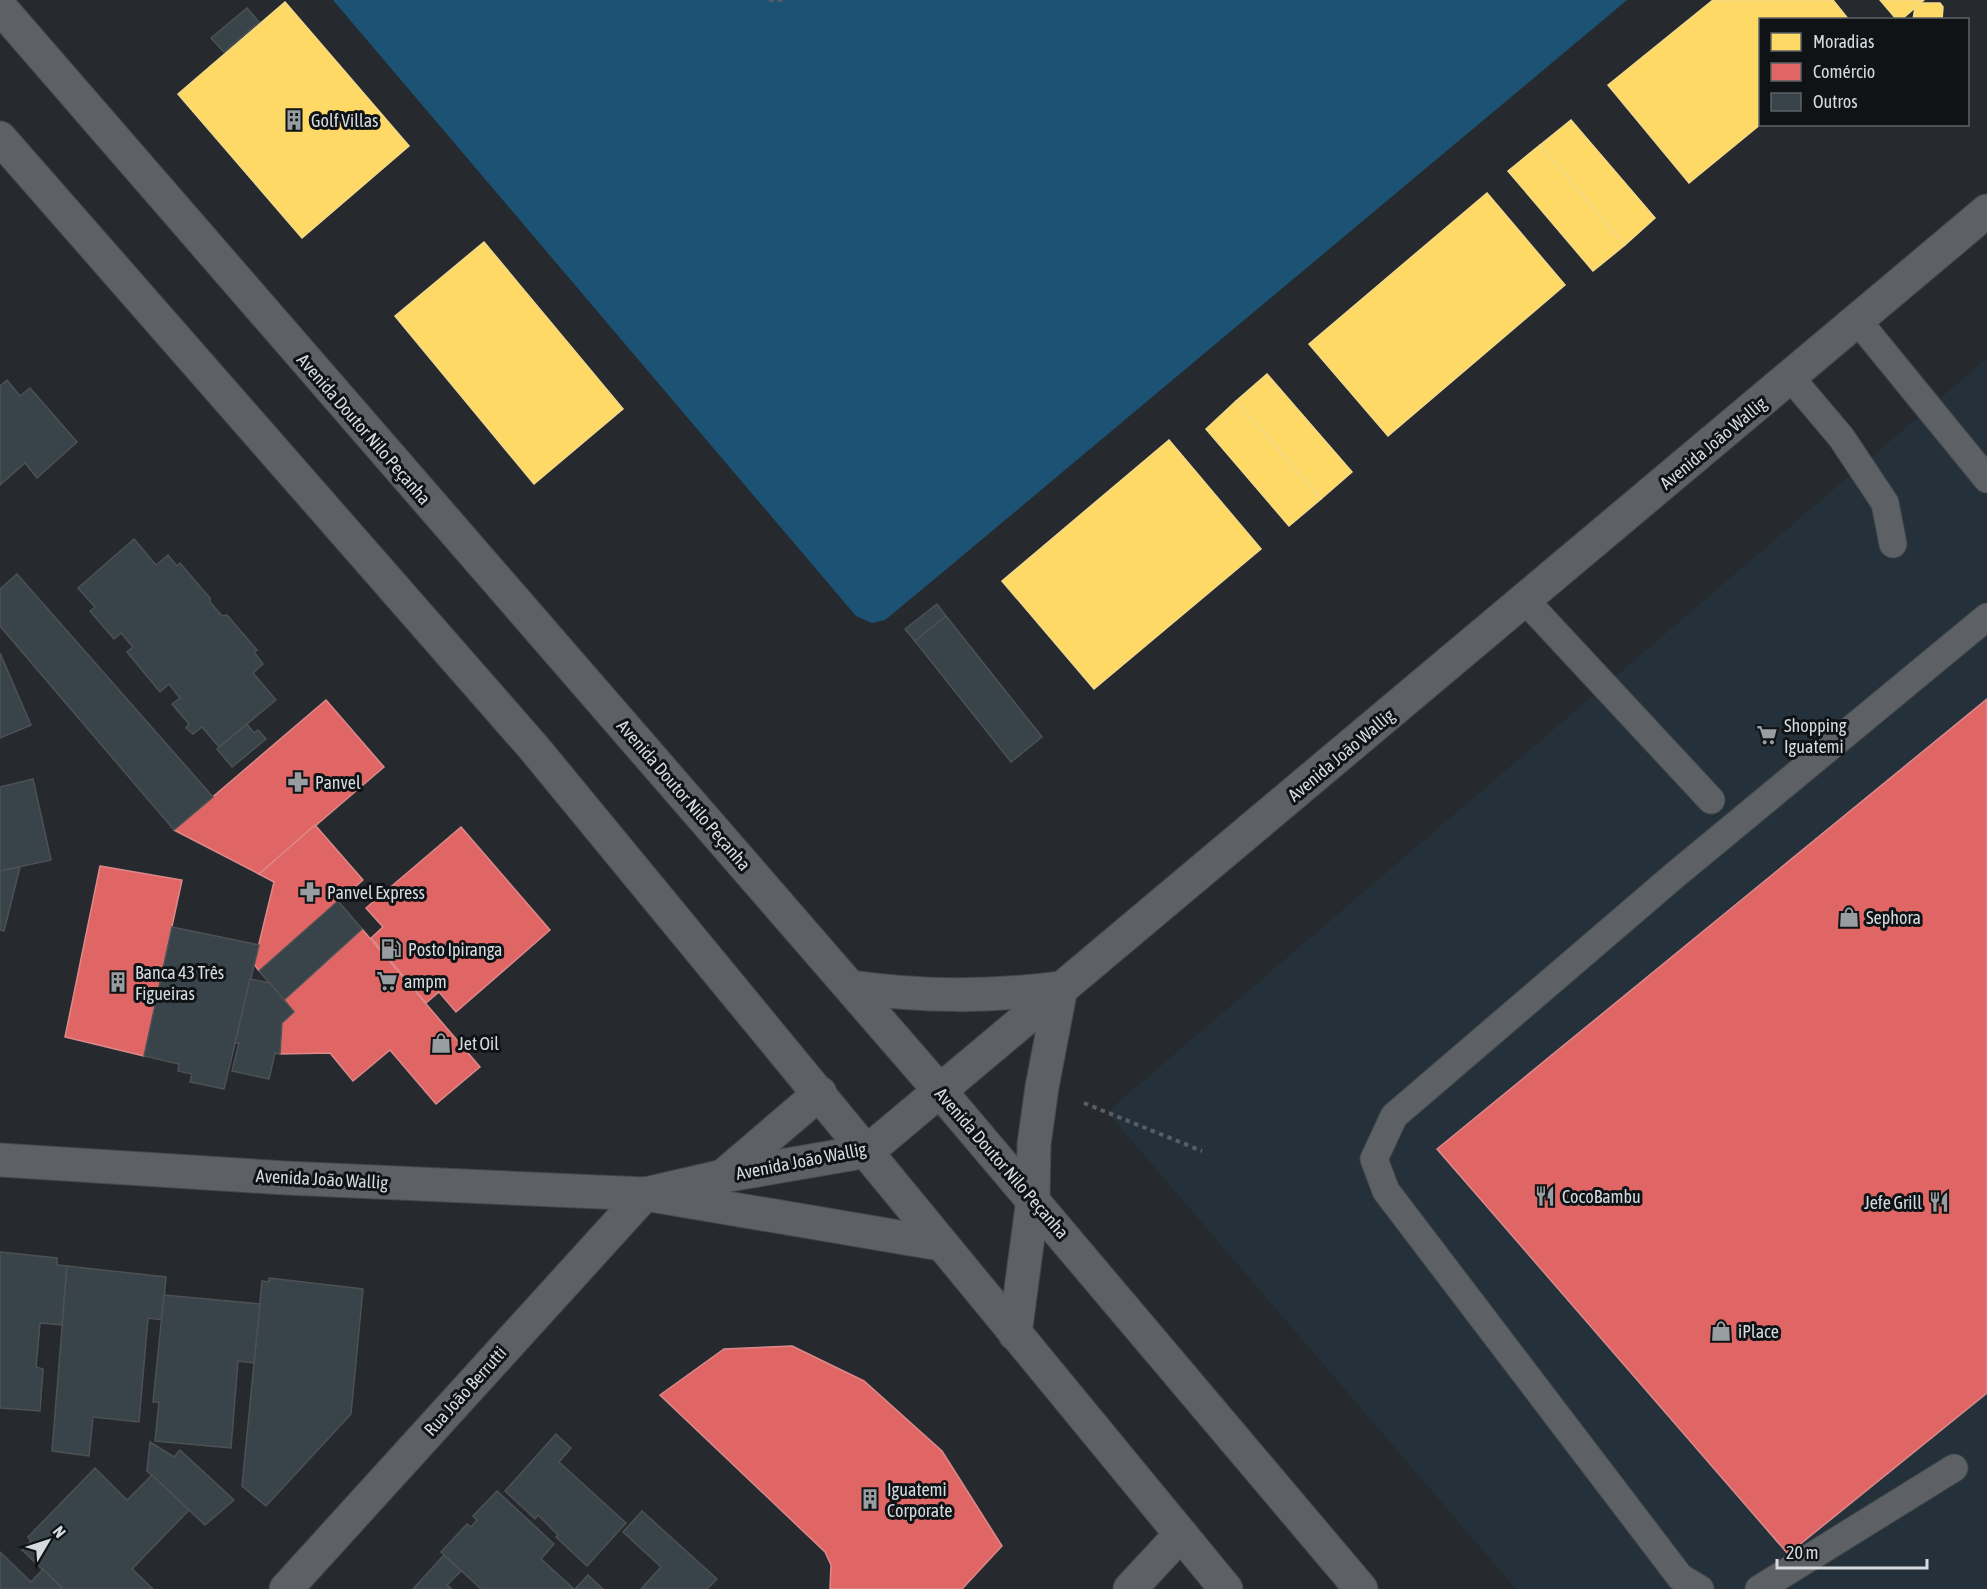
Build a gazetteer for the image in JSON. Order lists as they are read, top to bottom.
{
  "streets": {
    "main road": ["Avenida Doutor Nilo Peçanha", "Avenida João Wallig", "Rua João Berrutti"]
  },
  "crossings": [
    ["Avenida Doutor Nilo Peçanha", "Avenida João Wallig"],
    ["Avenida João Wallig", "Rua João Berrutti"]
  ],
  "places": {
    "building": ["Golf Villas", "Banca 43 Três Figueiras", "Iguatemi Corporate"],
    "supermarket": ["Shopping Iguatemi", "ampm"],
    "pharmacy": ["Panvel", "Panvel Express"],
    "shop": ["Sephora", "Jet Oil", "iPlace"],
    "fuel station": ["Posto Ipiranga"],
    "restaurant": ["CocoBambu", "Jefe Grill"]
  },
  "legend": ["Moradias", "Comércio", "Outros"],
  "scale_bar": "20 m",
  "north": "top right"
}
